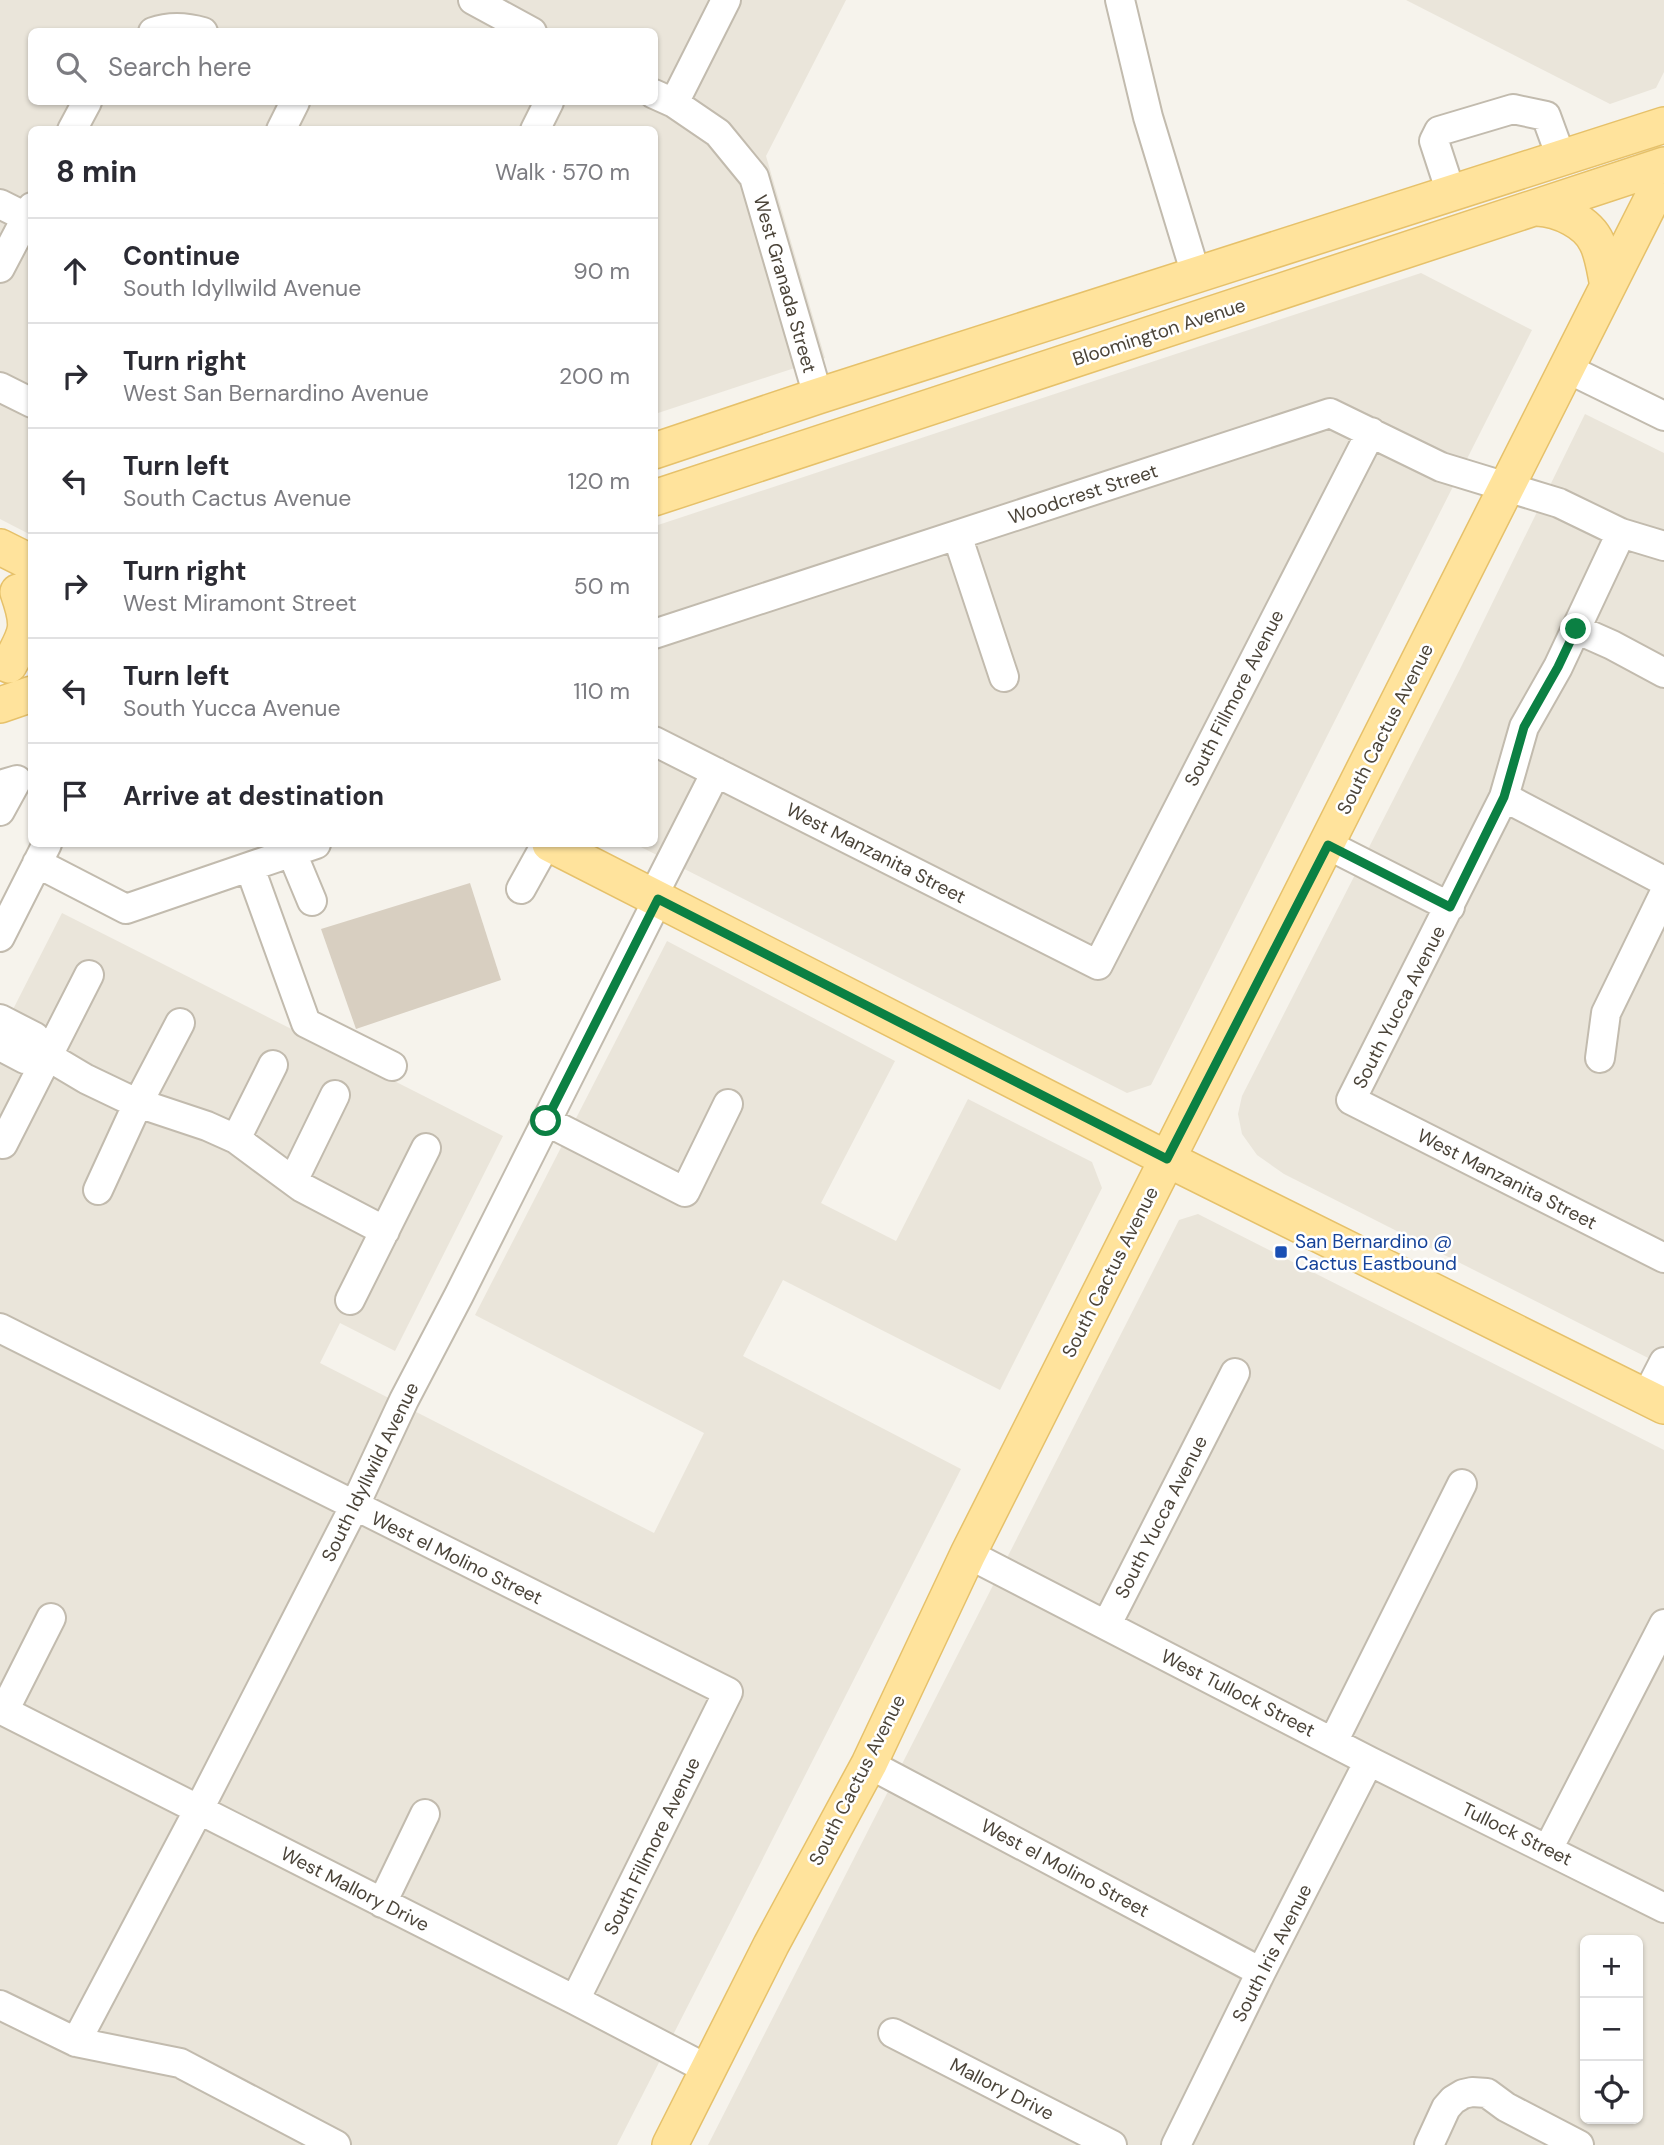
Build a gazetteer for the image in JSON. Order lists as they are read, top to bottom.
{
  "streets": {
    "main road": ["Bloomington Avenue", "South Cactus Avenue"],
    "street": [
      "West Granada Street",
      "Woodcrest Street",
      "South Fillmore Avenue",
      "West Manzanita Street",
      "South Yucca Avenue",
      "South Idyllwild Avenue",
      "West el Molino Street",
      "West Tullock Street",
      "Tullock Street",
      "West Mallory Drive",
      "South Iris Avenue",
      "Mallory Drive"
    ]
  },
  "crossings": [
    ["Woodcrest Street", "South Fillmore Avenue"],
    ["Woodcrest Street", "South Cactus Avenue"],
    ["Woodcrest Street", "South Yucca Avenue"],
    ["South Fillmore Avenue", "West Manzanita Street"],
    ["South Fillmore Avenue", "West el Molino Street"],
    ["South Fillmore Avenue", "West Mallory Drive"],
    ["South Cactus Avenue", "West el Molino Street"],
    ["South Cactus Avenue", "West Mallory Drive"],
    ["West Manzanita Street", "South Yucca Avenue"],
    ["West Manzanita Street", "South Idyllwild Avenue"],
    ["South Yucca Avenue", "West Tullock Street"],
    ["South Idyllwild Avenue", "West el Molino Street"],
    ["South Idyllwild Avenue", "West Mallory Drive"],
    ["West el Molino Street", "South Iris Avenue"],
    ["West Tullock Street", "Tullock Street"],
    ["West Tullock Street", "South Iris Avenue"],
    ["Tullock Street", "South Iris Avenue"]
  ],
  "places": {
    "transit": ["San Bernardino @ Cactus Eastbound"]
  },
  "page": {
    "search": "Search here",
    "heading": ["8 min", "Walk · 570 m"],
    "list": [
      ["Continue", "South Idyllwild Avenue", "90 m"],
      ["Turn right", "West San Bernardino Avenue", "200 m"],
      ["Turn left", "South Cactus Avenue", "120 m"],
      ["Turn right", "West Miramont Street", "50 m"],
      ["Turn left", "South Yucca Avenue", "110 m"],
      "Arrive at destination"
    ],
    "map_buttons": ["+", "−"]
  }
}
